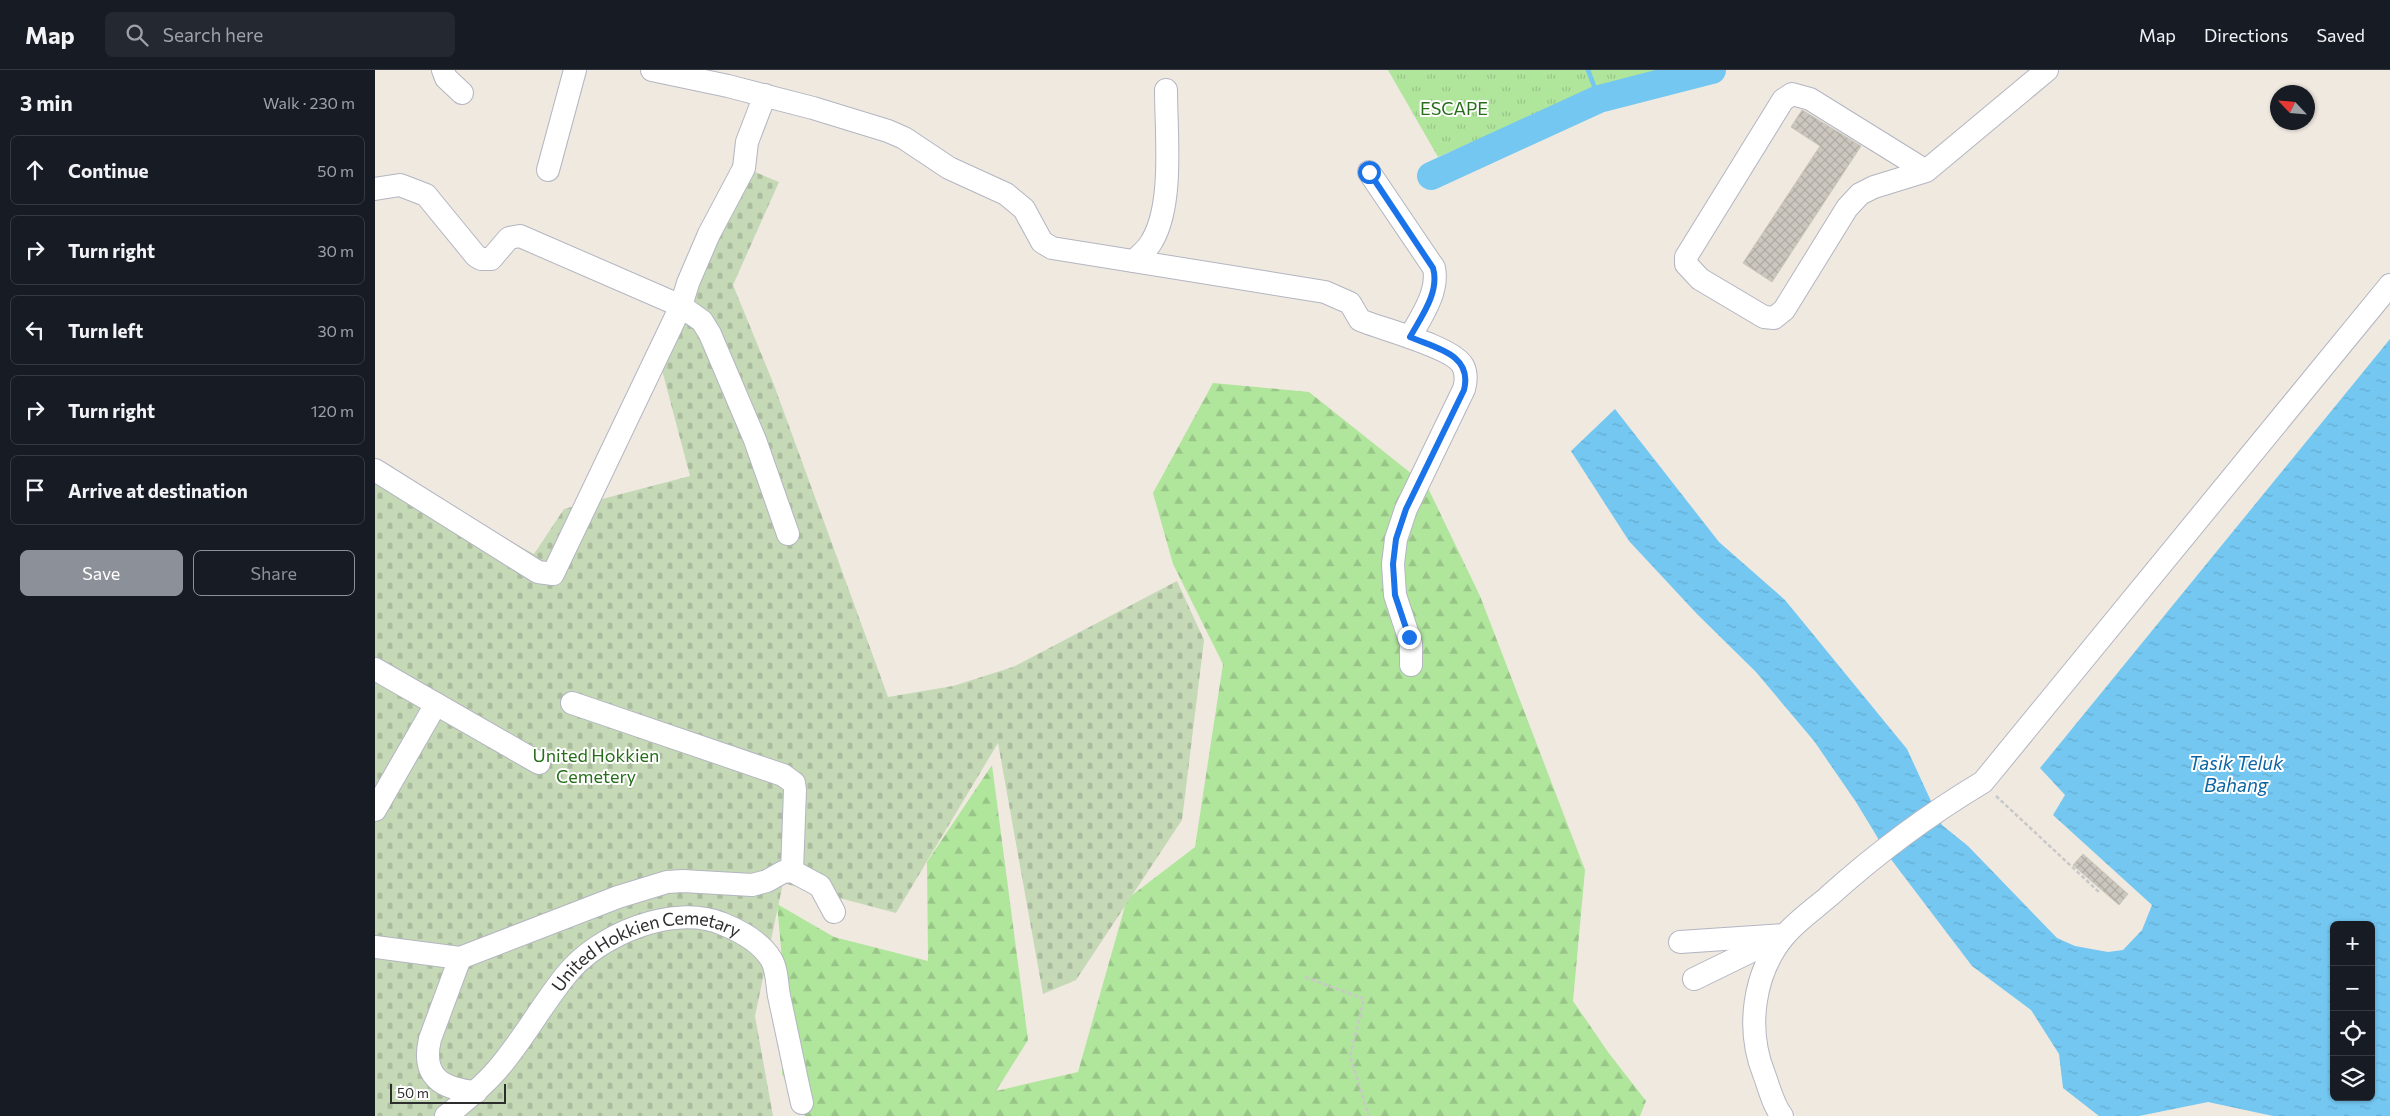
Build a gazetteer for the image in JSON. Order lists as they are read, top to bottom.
{
  "streets": {
    "street": ["United Hokkien Cemetary"]
  },
  "water": ["Tasik Teluk Bahang"],
  "parks": ["ESCAPE", "United Hokkien Cemetery"],
  "scale_bar": "50 m",
  "north": "top left",
  "page": {
    "header": "Map",
    "search": "Search here",
    "nav": ["Map", "Directions", "Saved"],
    "heading": ["3 min", "Walk · 230 m"],
    "list": [
      ["Continue", "50 m"],
      ["Turn right", "30 m"],
      ["Turn left", "30 m"],
      ["Turn right", "120 m"],
      "Arrive at destination"
    ],
    "buttons": ["Save", "Share"],
    "map_buttons": ["+", "−"],
    "scale": "50 m"
  }
}
